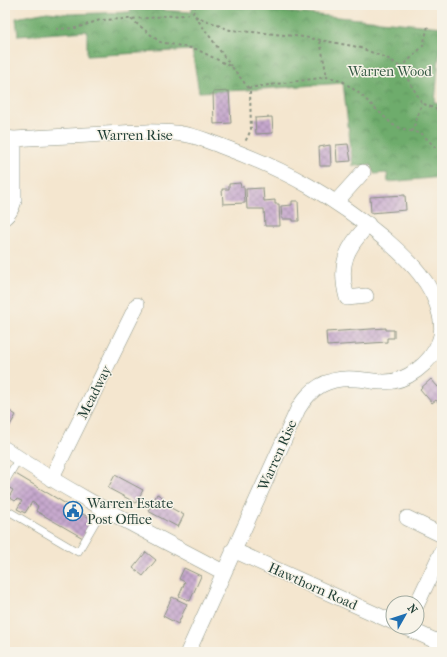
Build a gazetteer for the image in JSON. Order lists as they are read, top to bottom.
{
  "streets": {
    "street": ["Warren Rise", "Meadway", "Hawthorn Road"]
  },
  "crossings": [
    ["Warren Rise", "Hawthorn Road"]
  ],
  "parks": ["Warren Wood"],
  "places": {
    "public building": ["Warren Estate Post Office"]
  },
  "north": "top right"
}
